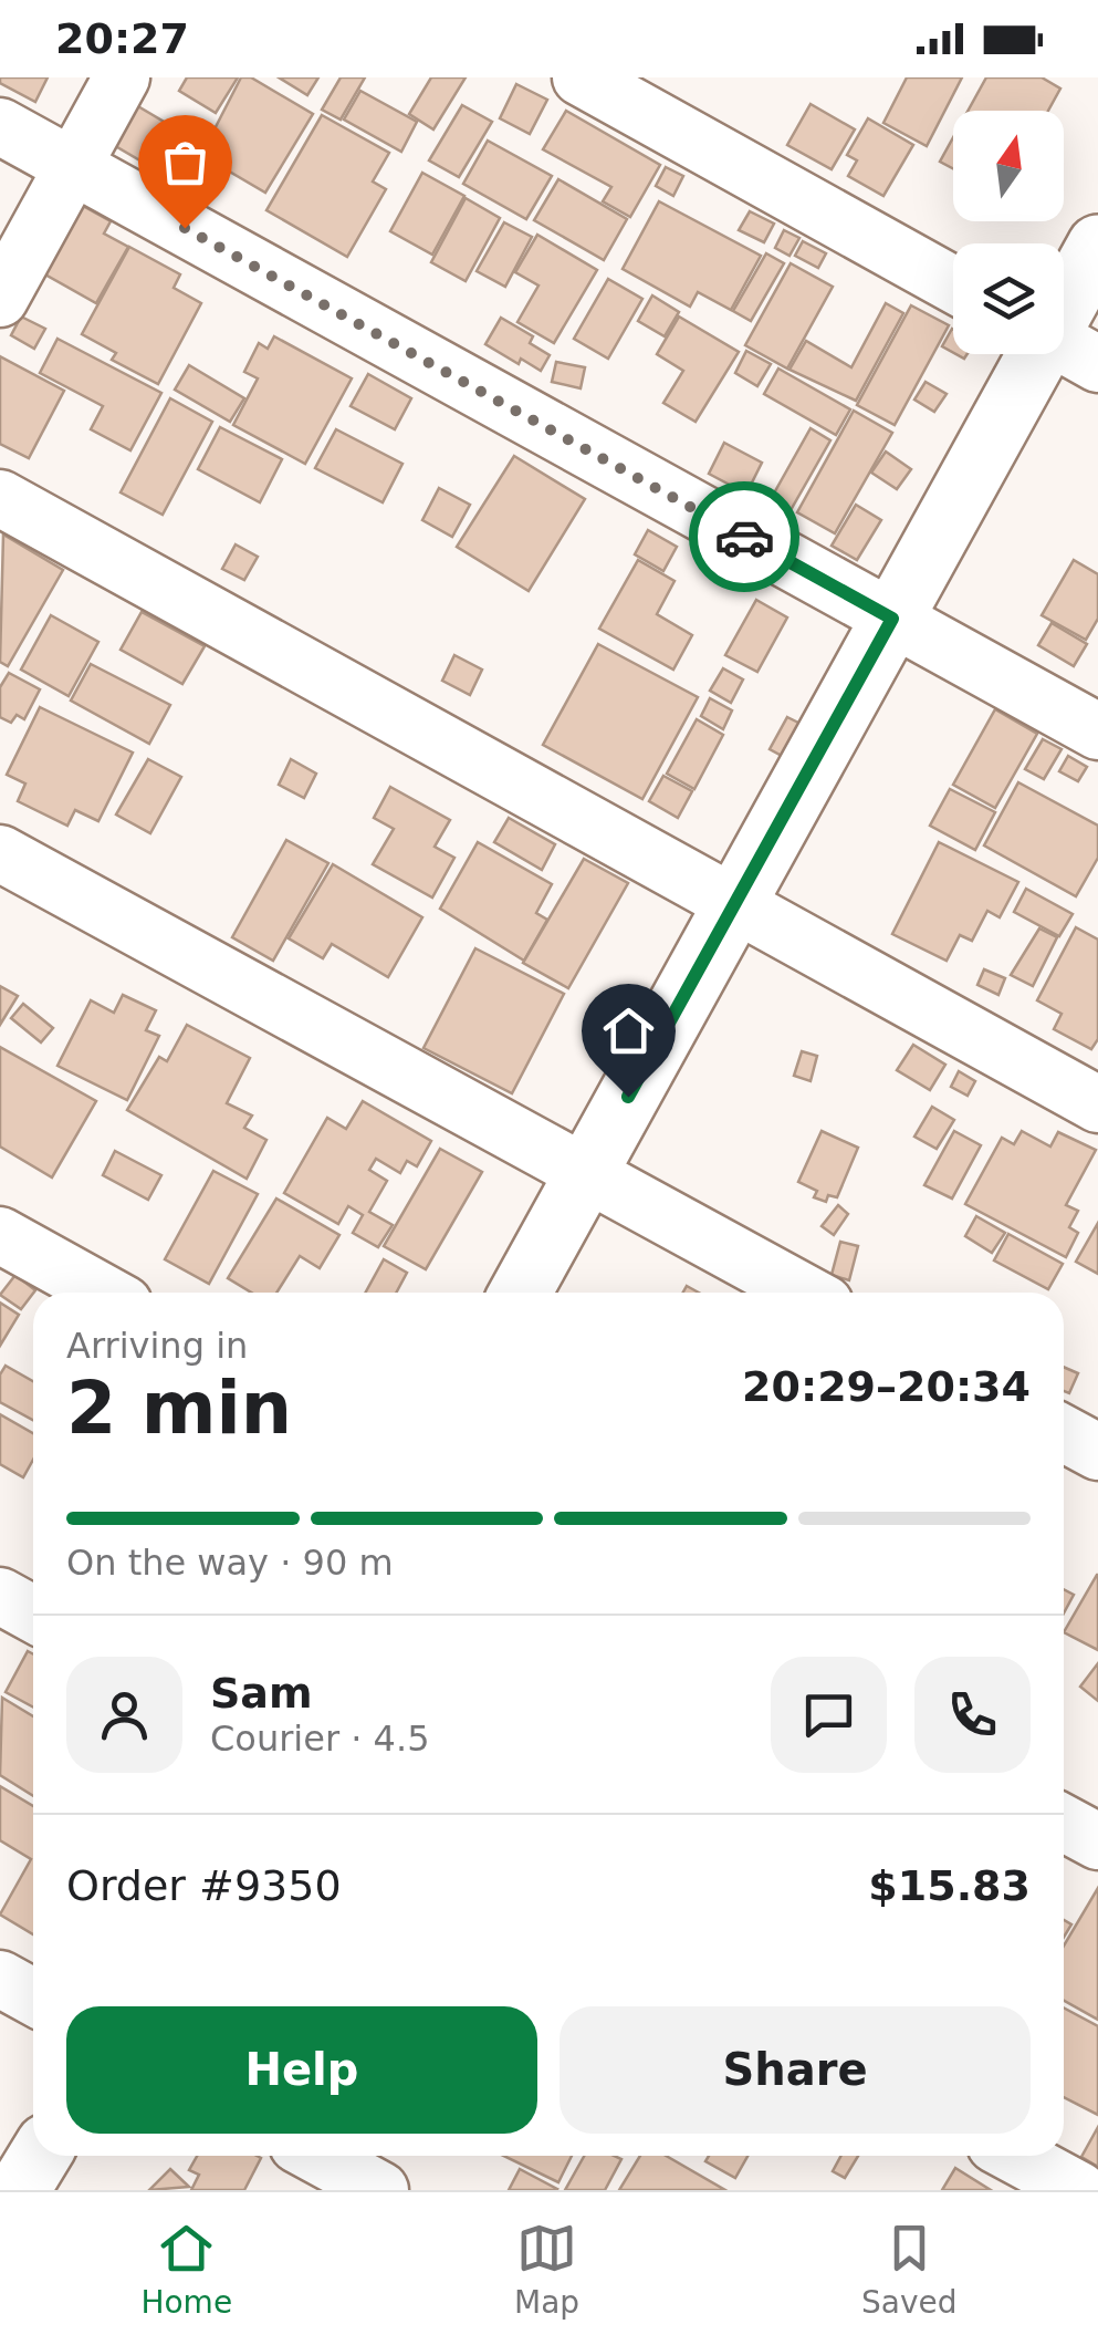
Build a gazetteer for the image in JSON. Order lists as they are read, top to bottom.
{
  "north": "top",
  "page": {
    "status": "20:27",
    "heading": ["2 min", "Arriving in", "20:29–20:34"],
    "panel": [
      "Sam",
      "Courier · 4.5",
      "Order #9350",
      "$15.83"
    ],
    "bar": "On the way · 90 m",
    "buttons": ["Help", "Share"],
    "tabs": ["Home", "Map", "Saved"]
  }
}
